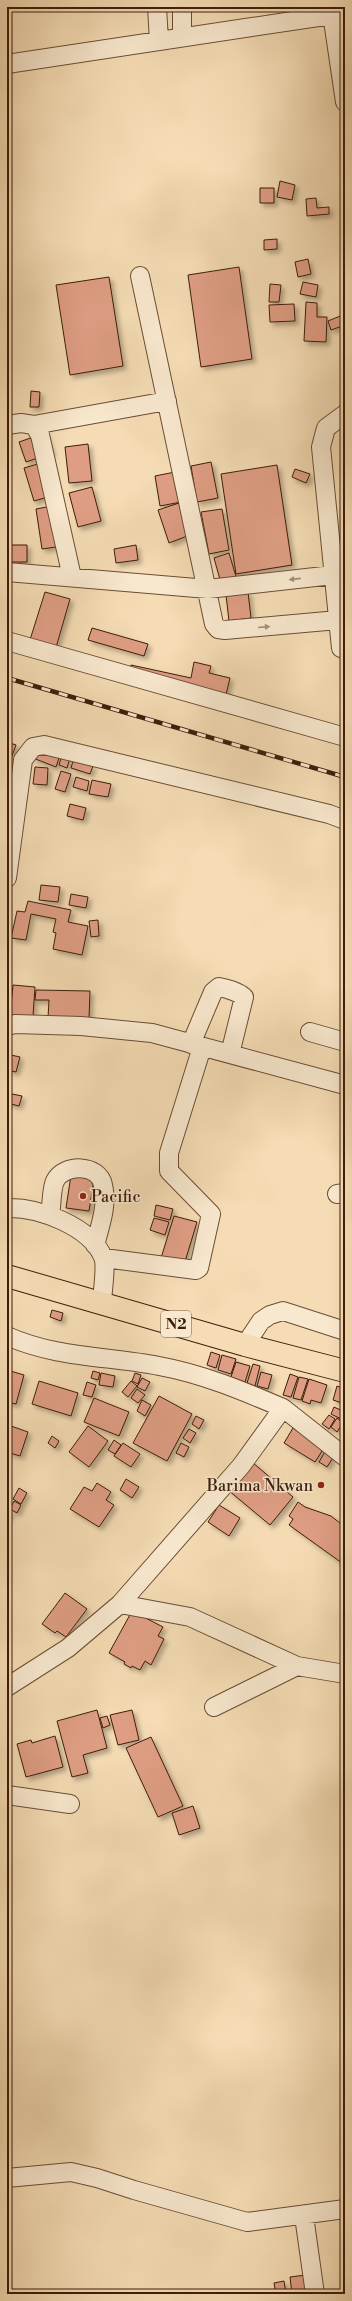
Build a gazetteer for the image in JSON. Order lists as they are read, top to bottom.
{
  "streets": {
    "highway": ["N2"]
  },
  "places": ["Pacific", "Barima Nkwan"]
}
